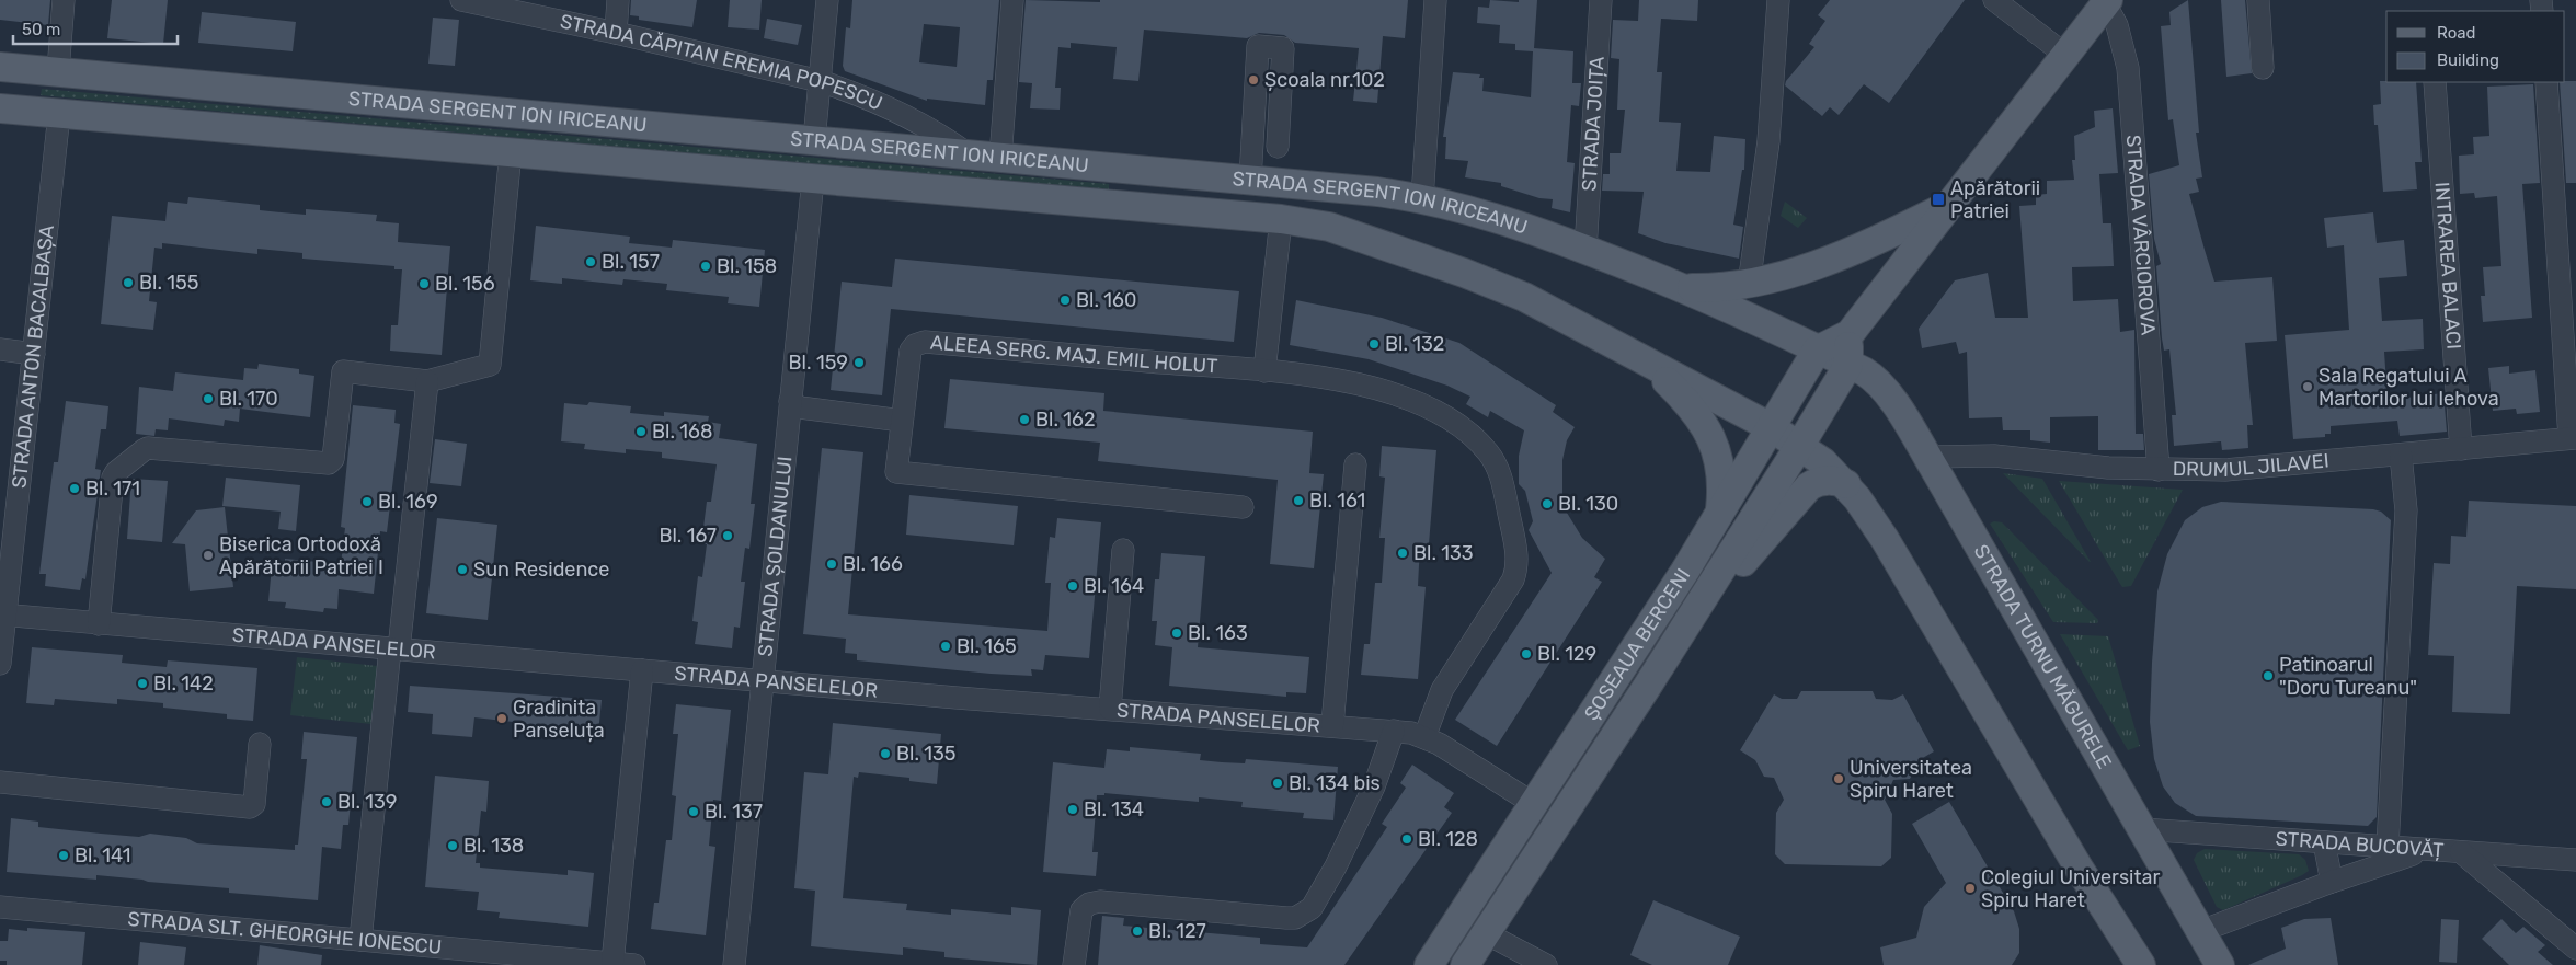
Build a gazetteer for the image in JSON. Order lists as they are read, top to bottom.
{
  "streets": {
    "main road": ["STRADA SERGENT ION IRICEANU", "ȘOSEAUA BERCENI", "STRADA TURNU MĂGURELE"],
    "street": [
      "STRADA CĂPITAN EREMIA POPESCU",
      "STRADA JOIȚA",
      "STRADA VÂRCIOROVA",
      "INTRAREA BALACI",
      "ALEEA SERG. MAJ. EMIL HOLUT",
      "STRADA ANTON BACALBAȘA",
      "DRUMUL JILAVEI",
      "STRADA ȘOLDANULUI",
      "STRADA PANSELELOR",
      "STRADA BUCOVĂȚ",
      "STRADA SLT. GHEORGHE IONESCU"
    ]
  },
  "crossings": [
    ["STRADA CĂPITAN EREMIA POPESCU", "STRADA SERGENT ION IRICEANU"],
    ["STRADA SERGENT ION IRICEANU", "STRADA JOIȚA"],
    ["STRADA SERGENT ION IRICEANU", "STRADA ANTON BACALBAȘA"],
    ["STRADA SERGENT ION IRICEANU", "STRADA ȘOLDANULUI"],
    ["STRADA SERGENT ION IRICEANU", "ȘOSEAUA BERCENI"],
    ["STRADA SERGENT ION IRICEANU", "STRADA TURNU MĂGURELE"],
    ["STRADA VÂRCIOROVA", "DRUMUL JILAVEI"],
    ["INTRAREA BALACI", "DRUMUL JILAVEI"],
    ["ALEEA SERG. MAJ. EMIL HOLUT", "STRADA PANSELELOR"],
    ["STRADA ANTON BACALBAȘA", "STRADA PANSELELOR"],
    ["DRUMUL JILAVEI", "STRADA TURNU MĂGURELE"],
    ["STRADA ȘOLDANULUI", "STRADA PANSELELOR"],
    ["STRADA PANSELELOR", "ȘOSEAUA BERCENI"],
    ["ȘOSEAUA BERCENI", "STRADA TURNU MĂGURELE"],
    ["STRADA TURNU MĂGURELE", "STRADA BUCOVĂȚ"]
  ],
  "places": {
    "other": [
      "Școala nr.102",
      "Bl. 157",
      "Bl. 158",
      "Bl. 155",
      "Bl. 156",
      "Bl. 160",
      "Bl. 132",
      "Bl. 159",
      "Sala Regatului A Martorilor lui Iehova",
      "Bl. 170",
      "Bl. 162",
      "Bl. 168",
      "Bl. 171",
      "Bl. 161",
      "Bl. 169",
      "Bl. 130",
      "Bl. 167",
      "Bl. 133",
      "Biserica Ortodoxă Apărătorii Patriei I",
      "Bl. 166",
      "Sun Residence",
      "Bl. 164",
      "Bl. 163",
      "Bl. 165",
      "Bl. 129",
      "Patinoarul \"Doru Tureanu\"",
      "Bl. 142",
      "Gradinita Panseluța",
      "Bl. 135",
      "Universitatea Spiru Haret",
      "Bl. 134 bis",
      "Bl. 139",
      "Bl. 134",
      "Bl. 137",
      "Bl. 128",
      "Bl. 138",
      "Bl. 141",
      "Colegiul Universitar Spiru Haret",
      "Bl. 127"
    ],
    "transit": ["Apărătorii Patriei"]
  },
  "legend": ["Road", "Building"],
  "scale_bar": "50 m"
}
